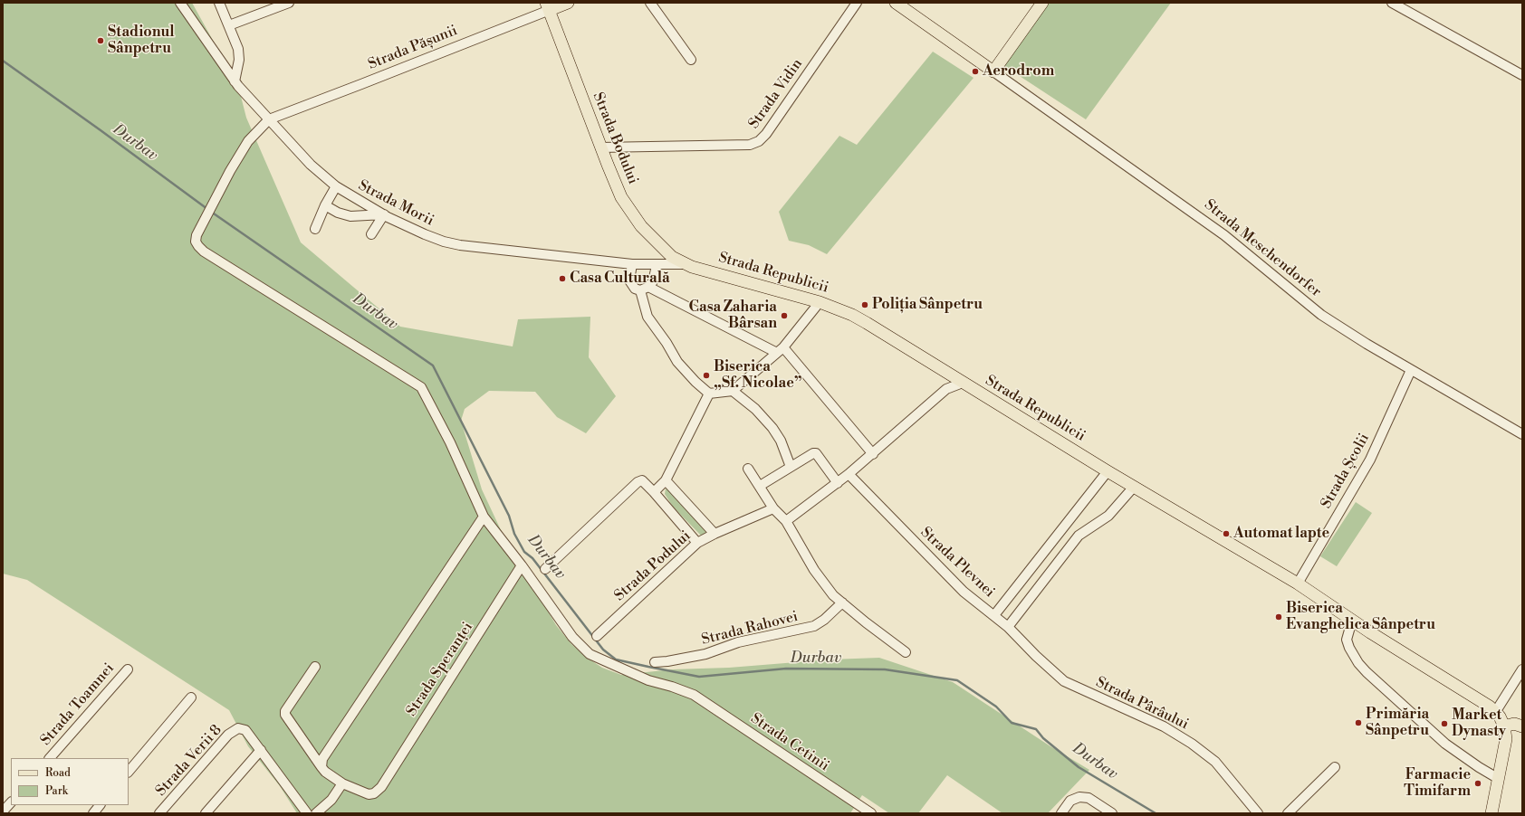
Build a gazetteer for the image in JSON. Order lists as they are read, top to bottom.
{
  "streets": {
    "main road": [
      "Strada Pășunii",
      "Strada Bodului",
      "Strada Meschendorfer",
      "Strada Republicii"
    ],
    "street": [
      "Strada Vidin",
      "Strada Morii",
      "Strada Școlii",
      "Strada Plevnei",
      "Strada Podului",
      "Strada Rahovei",
      "Strada Speranței",
      "Strada Pârâului",
      "Strada Toamnei",
      "Strada Cetinii",
      "Strada Verii 8"
    ]
  },
  "crossings": [
    ["Strada Pășunii", "Strada Bodului"],
    ["Strada Pășunii", "Strada Morii"],
    ["Strada Pășunii", "Strada Cetinii"],
    ["Strada Vidin", "Strada Bodului"],
    ["Strada Bodului", "Strada Morii"],
    ["Strada Bodului", "Strada Republicii"],
    ["Strada Morii", "Strada Cetinii"],
    ["Strada Meschendorfer", "Strada Școlii"],
    ["Strada Republicii", "Strada Școlii"],
    ["Strada Plevnei", "Strada Pârâului"],
    ["Strada Speranței", "Strada Cetinii"]
  ],
  "water": ["Durbav"],
  "places": [
    "Stadionul Sânpetru",
    "Aerodrom",
    "Casa Culturală",
    "Poliția Sânpetru",
    "Casa Zaharia Bârsan",
    "Biserica „Sf. Nicolae”",
    "Automat lapte",
    "Biserica Evanghelica Sânpetru",
    "Primăria Sânpetru",
    "Market Dynasty",
    "Farmacie Timifarm"
  ],
  "legend": ["Road", "Park"]
}
